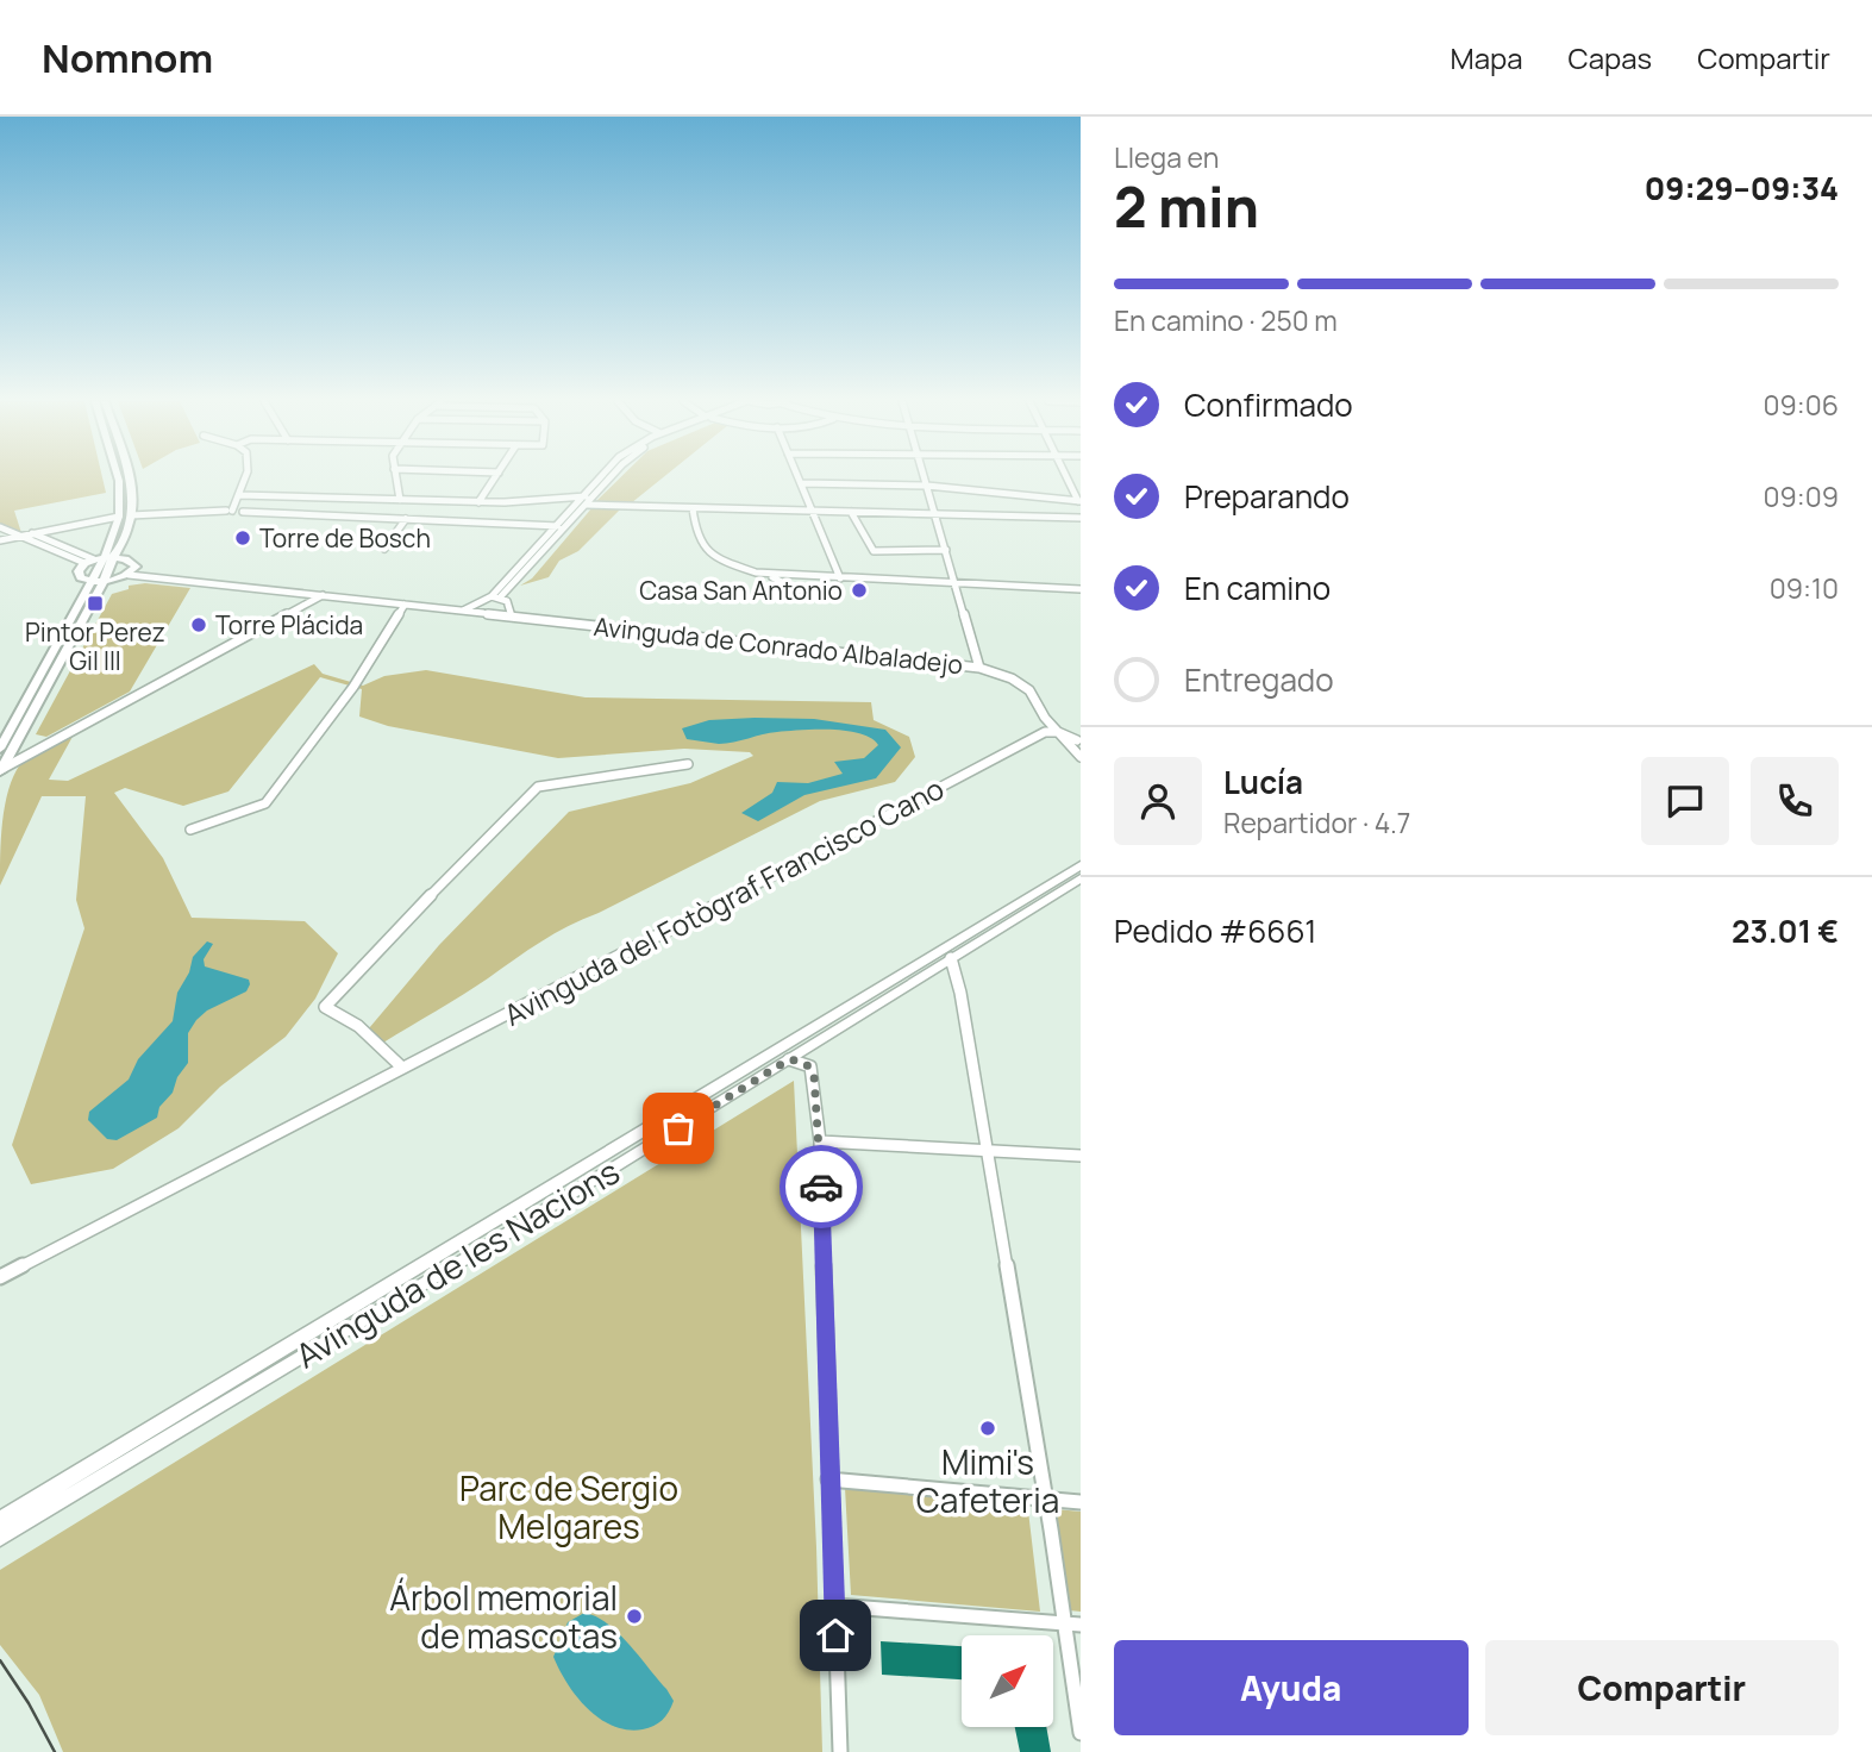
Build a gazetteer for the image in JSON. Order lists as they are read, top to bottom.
{
  "streets": {
    "street": ["Avinguda de Conrado Albaladejo", "Avinguda del Fotògraf Francisco Cano", "Avinguda de les Nacions"]
  },
  "parks": ["Parc de Sergio Melgares"],
  "places": {
    "other": [
      "Torre de Bosch",
      "Casa San Antonio",
      "Torre Plácida",
      "Mimi's Cafeteria",
      "Árbol memorial de mascotas"
    ],
    "transit": ["Pintor Perez Gil III"]
  },
  "north": "top right",
  "page": {
    "header": "Nomnom",
    "nav": ["Mapa", "Capas", "Compartir"],
    "heading": ["2 min", "Llega en", "09:29–09:34"],
    "panel": [
      "Lucía",
      "Repartidor · 4.7",
      "Pedido #6661",
      "23.01 €"
    ],
    "bar": "En camino · 250 m",
    "list": [
      ["Confirmado", "09:06"],
      ["Preparando", "09:09"],
      ["En camino", "09:10"],
      "Entregado"
    ],
    "buttons": ["Ayuda", "Compartir"]
  }
}
